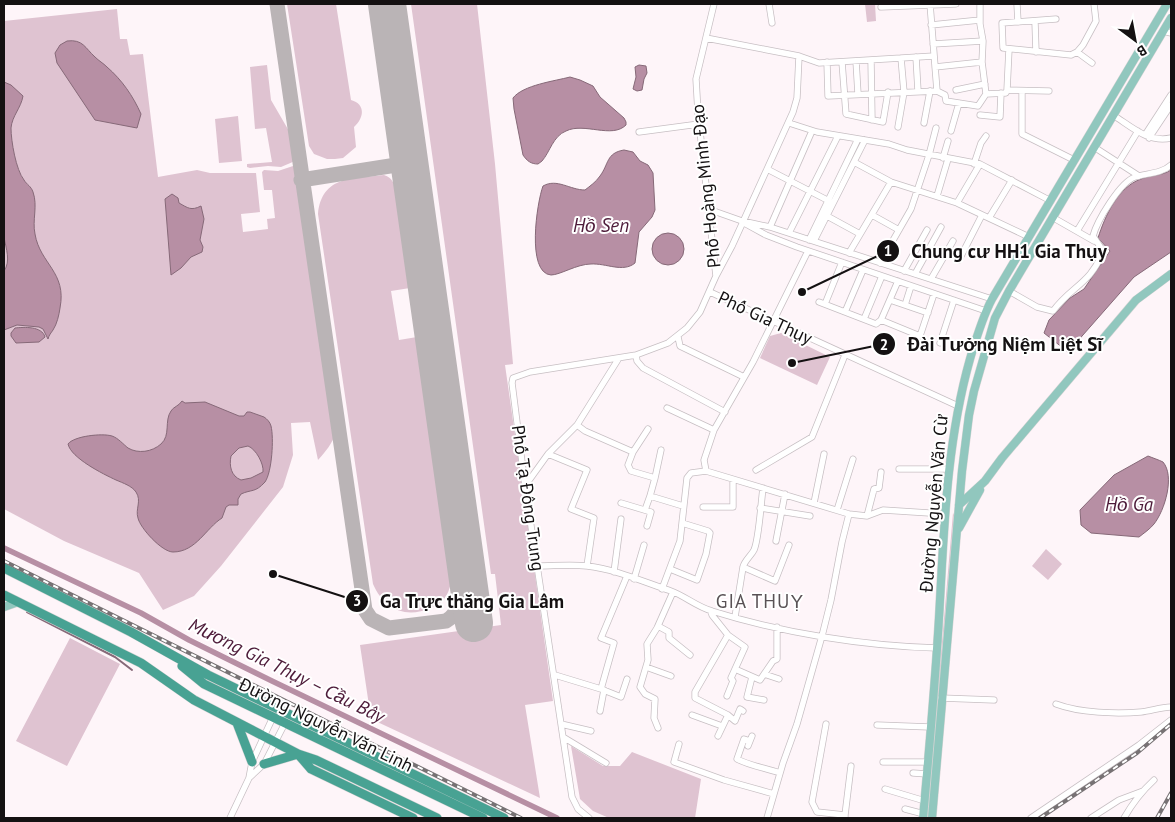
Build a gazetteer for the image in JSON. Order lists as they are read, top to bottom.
{
  "streets": {
    "highway": ["Đường Nguyễn Văn Linh"],
    "main road": ["Đường Nguyễn Văn Cừ"],
    "street": ["Phố Hoàng Minh Đạo", "Phố Gia Thụy", "Phố Tạ Đông Trung"]
  },
  "crossings": [
    ["Phố Hoàng Minh Đạo", "Phố Gia Thụy"],
    ["Phố Hoàng Minh Đạo", "Phố Tạ Đông Trung"],
    ["Phố Gia Thụy", "Đường Nguyễn Văn Cừ"]
  ],
  "districts": ["GIA THUỴ"],
  "water": ["Hồ Sen", "Hồ Ga", "Mương Gia Thụy – Cầu Bây"],
  "places": ["Chung cư HH1 Gia Thụy", "Đài Tưởng Niệm Liệt Sĩ", "Ga Trực thăng Gia Lâm"],
  "north": "bottom right"
}
